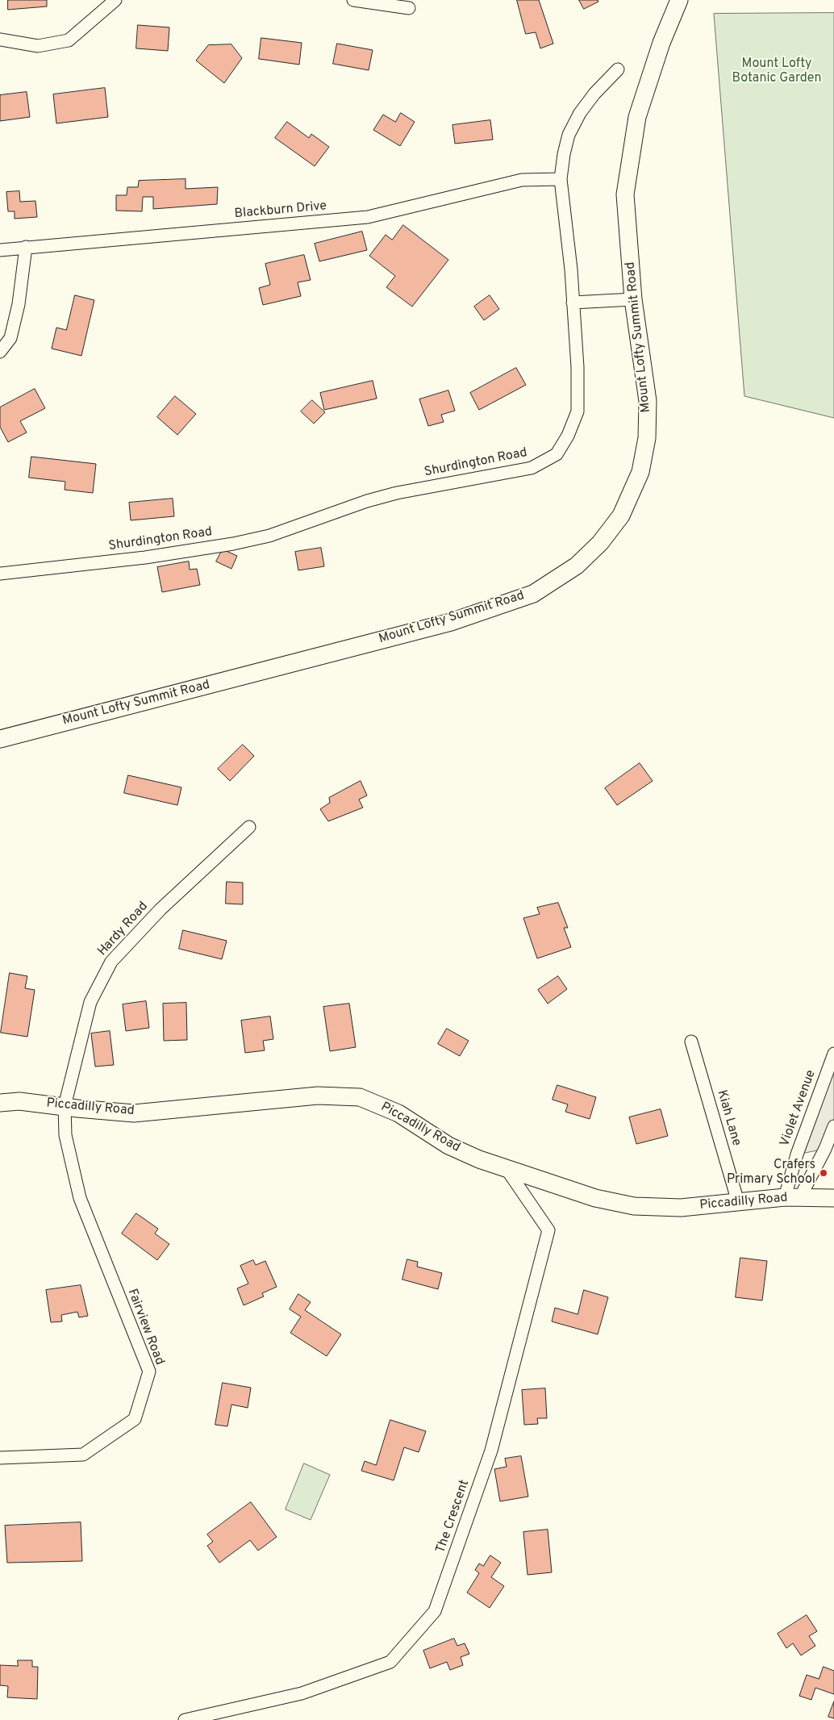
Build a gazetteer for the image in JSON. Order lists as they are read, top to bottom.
{
  "streets": {
    "main road": ["Mount Lofty Summit Road", "Piccadilly Road"],
    "street": [
      "Blackburn Drive",
      "Shurdington Road",
      "Hardy Road",
      "Violet Avenue",
      "Kiah Lane",
      "Fairview Road",
      "The Crescent"
    ]
  },
  "crossings": [
    ["Blackburn Drive", "Shurdington Road"],
    ["Hardy Road", "Piccadilly Road"],
    ["Hardy Road", "Fairview Road"],
    ["Piccadilly Road", "Violet Avenue"],
    ["Piccadilly Road", "Kiah Lane"],
    ["Piccadilly Road", "Fairview Road"],
    ["Piccadilly Road", "The Crescent"]
  ],
  "parks": ["Mount Lofty Botanic Garden"],
  "places": ["Crafers Primary School"]
}
